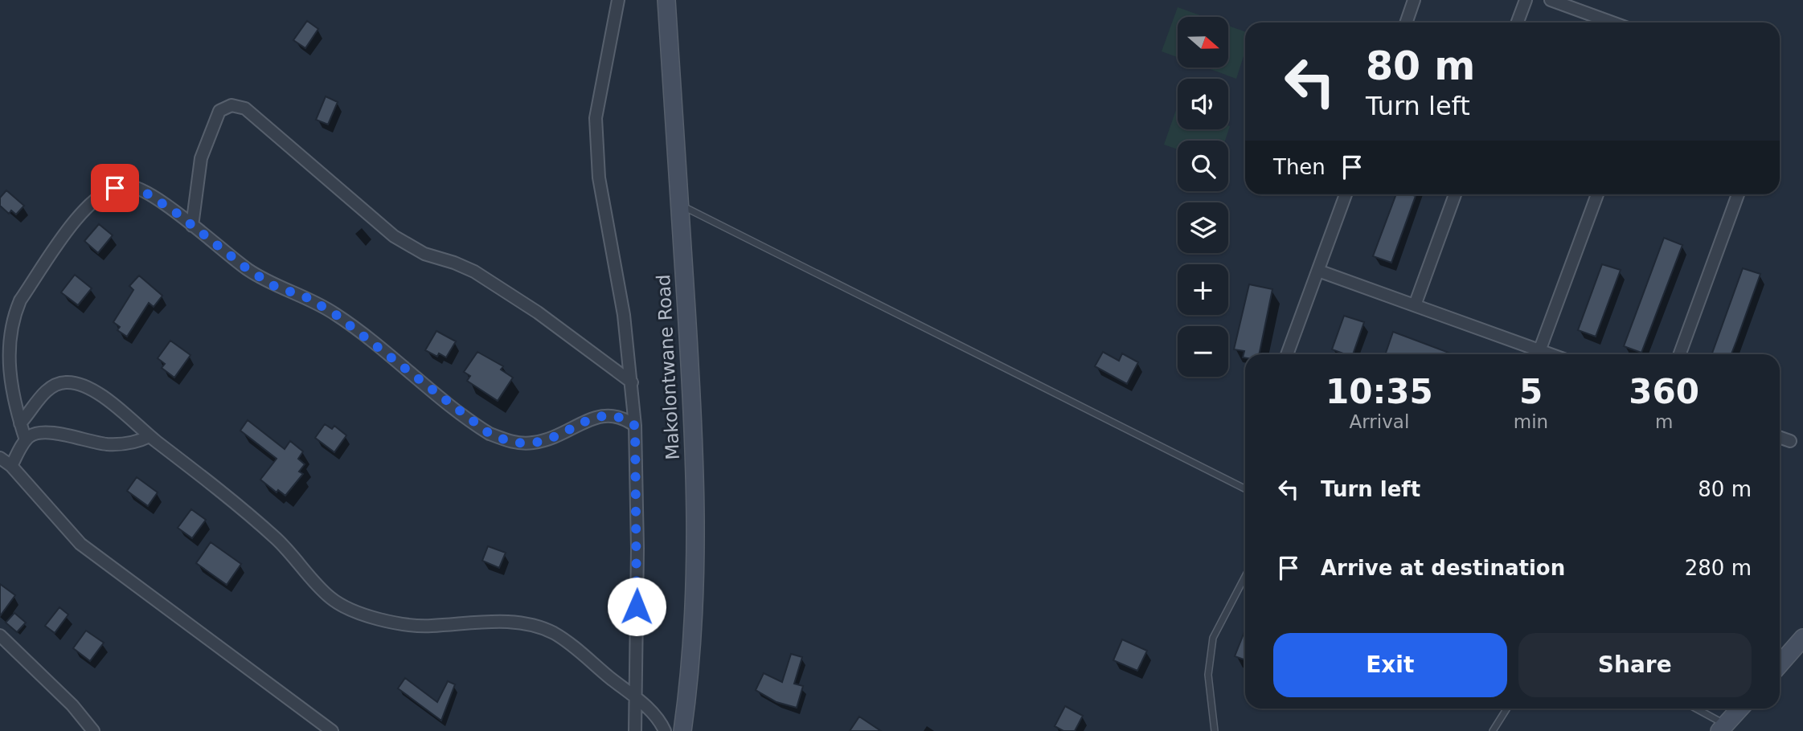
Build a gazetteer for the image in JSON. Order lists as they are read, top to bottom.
{
  "streets": {
    "main road": ["Makolontwane Road"]
  },
  "north": "right",
  "page": {
    "map_buttons": ["+", "−"],
    "turn": ["80 m", "Turn left"],
    "then": "Then",
    "eta": [
      "10:35",
      "Arrival",
      "5",
      "min",
      "360",
      "m"
    ],
    "list": [
      {
        "name": "Turn left",
        "value": "80 m"
      },
      {
        "name": "Arrive at destination",
        "value": "280 m"
      }
    ],
    "buttons": ["Exit", "Share"]
  }
}
